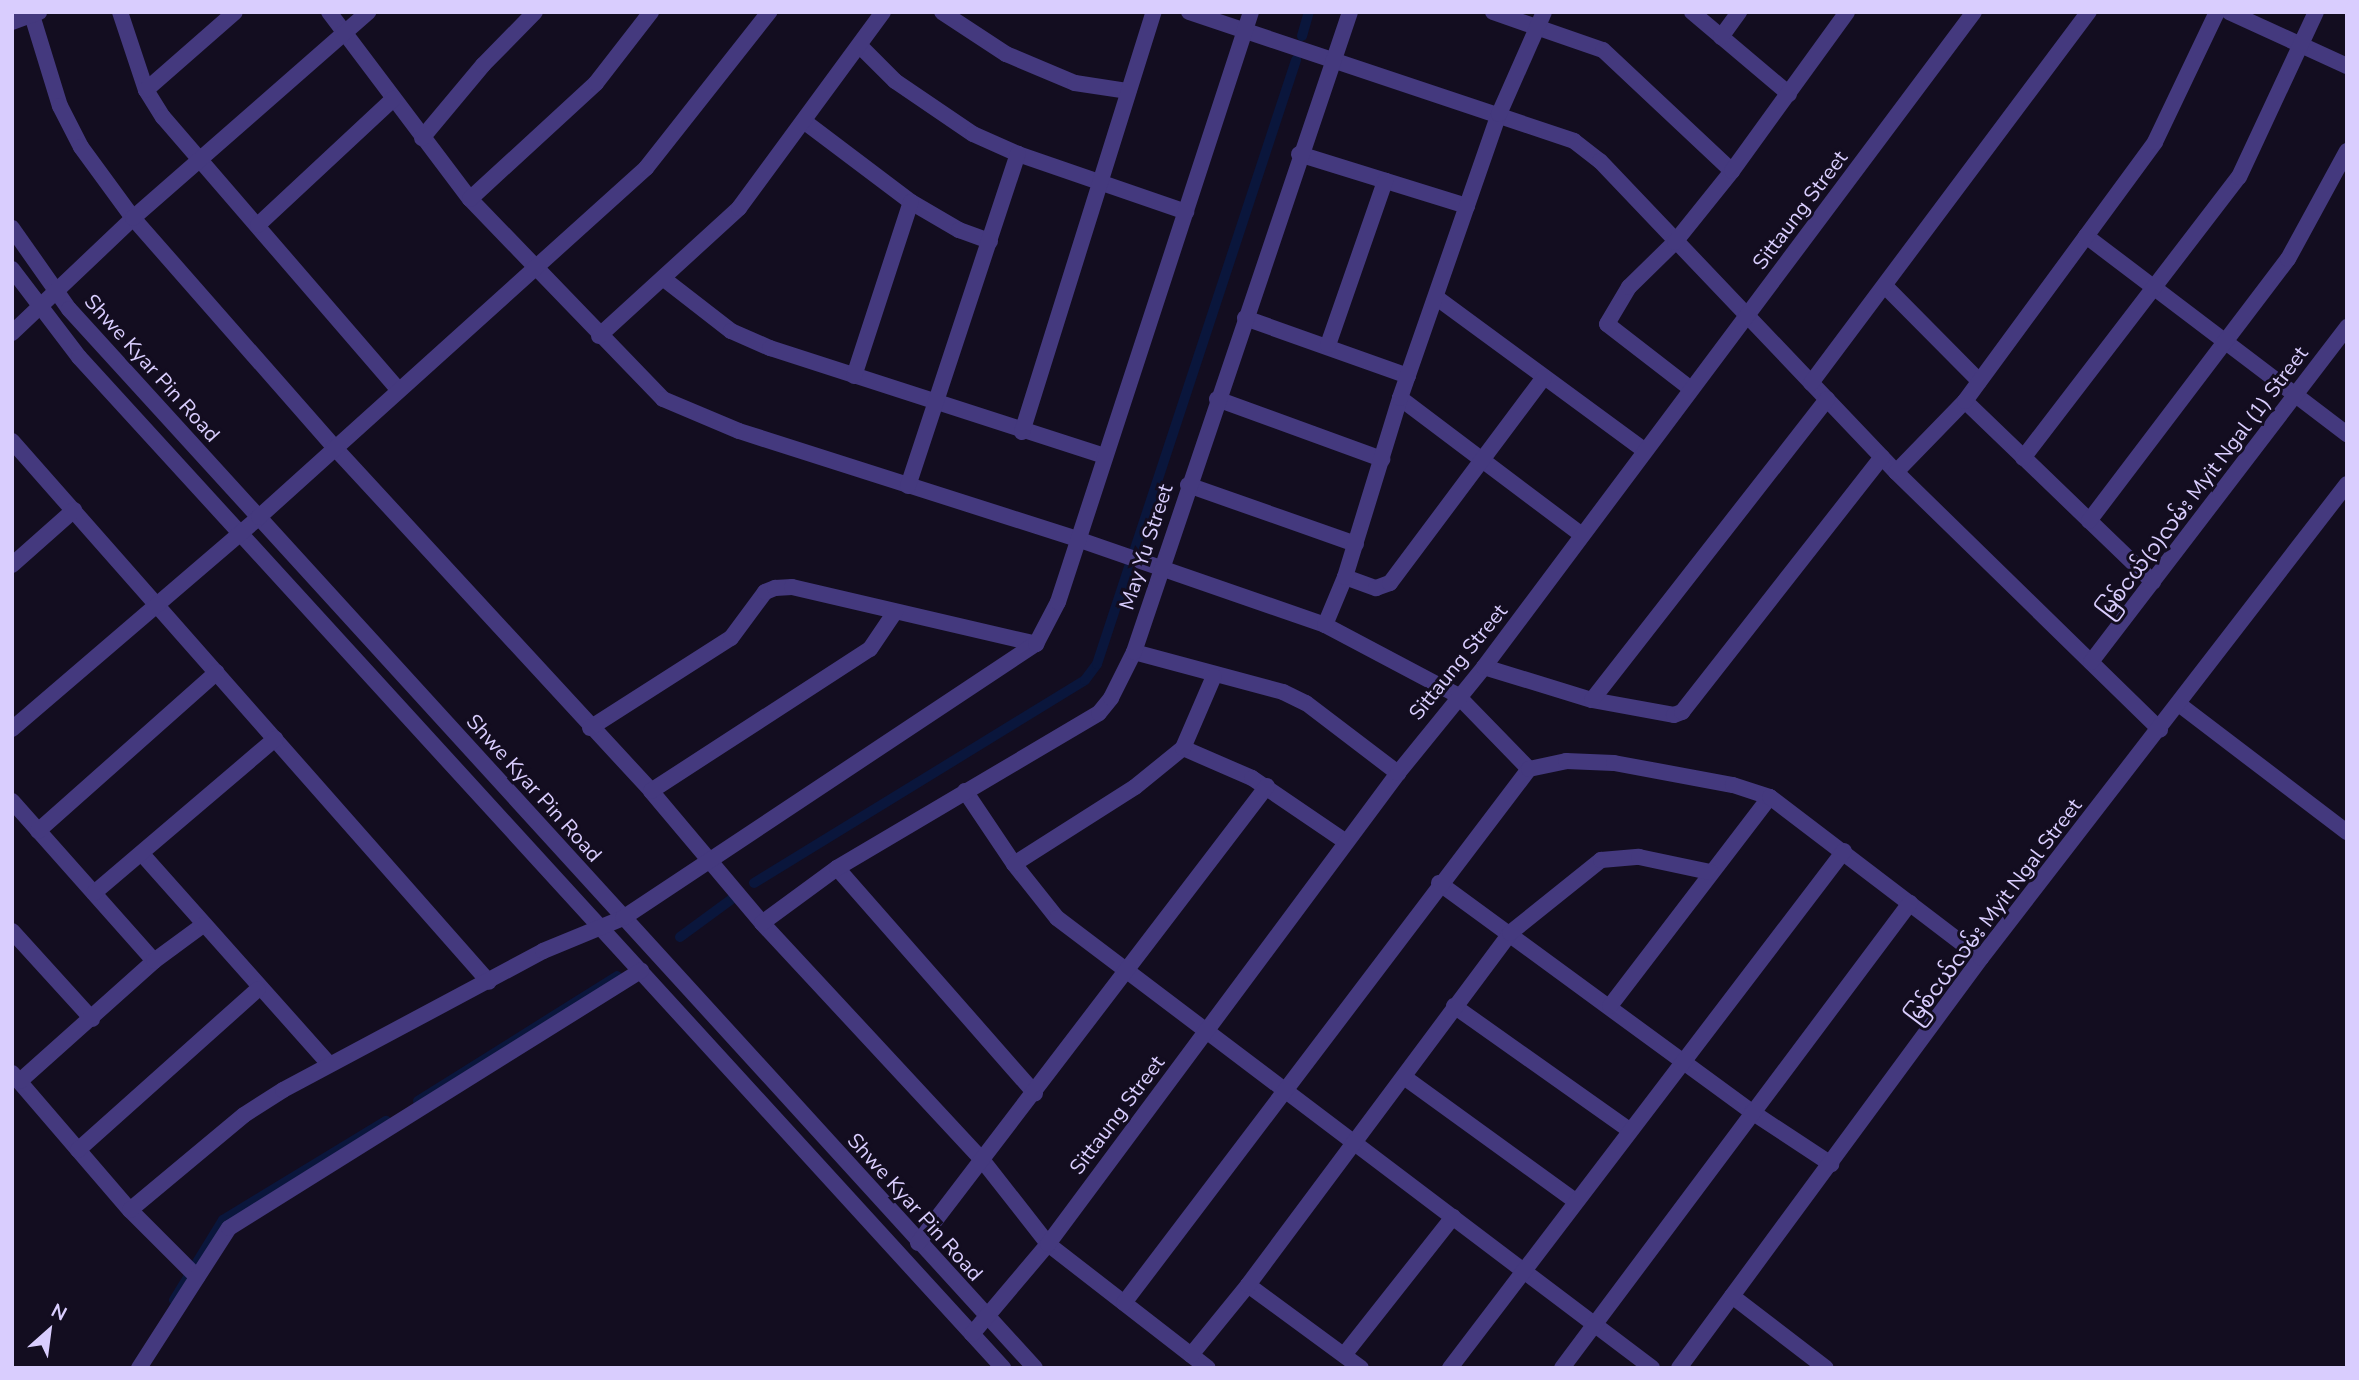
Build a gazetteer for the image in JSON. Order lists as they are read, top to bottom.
{
  "streets": {
    "street": [
      "Sittaung Street",
      "Shwe Kyar Pin Road",
      "မြစ်ငယ်(၁)လမ်း Myit Ngal (1) Street",
      "May Yu Street",
      "မြစ်ငယ်လမ်း Myit Ngal Street"
    ]
  },
  "crossings": [
    ["Sittaung Street", "Shwe Kyar Pin Road"]
  ],
  "north": "top right"
}
